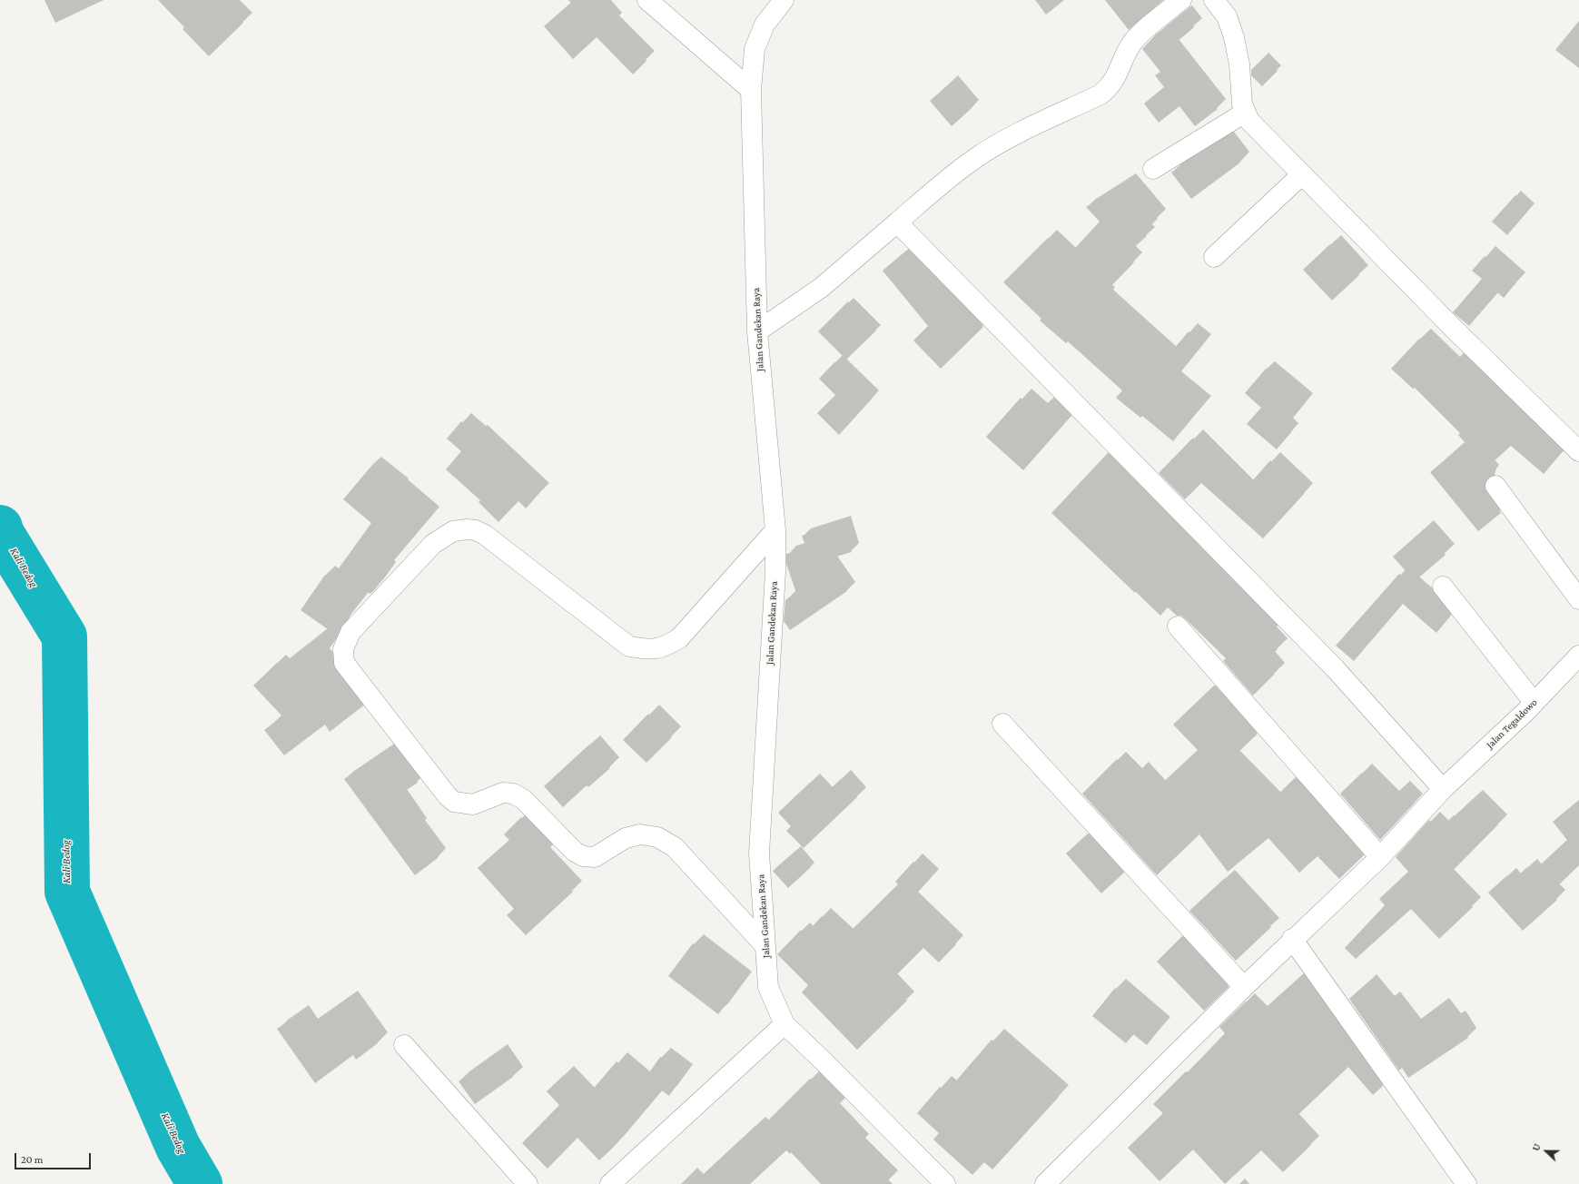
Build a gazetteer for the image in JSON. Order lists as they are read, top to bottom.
{
  "streets": {
    "street": ["Jalan Gandekan Raya", "Jalan Tegaldowo"]
  },
  "water": ["Kali Bedog"],
  "scale_bar": "20 m",
  "north": "left"
}
